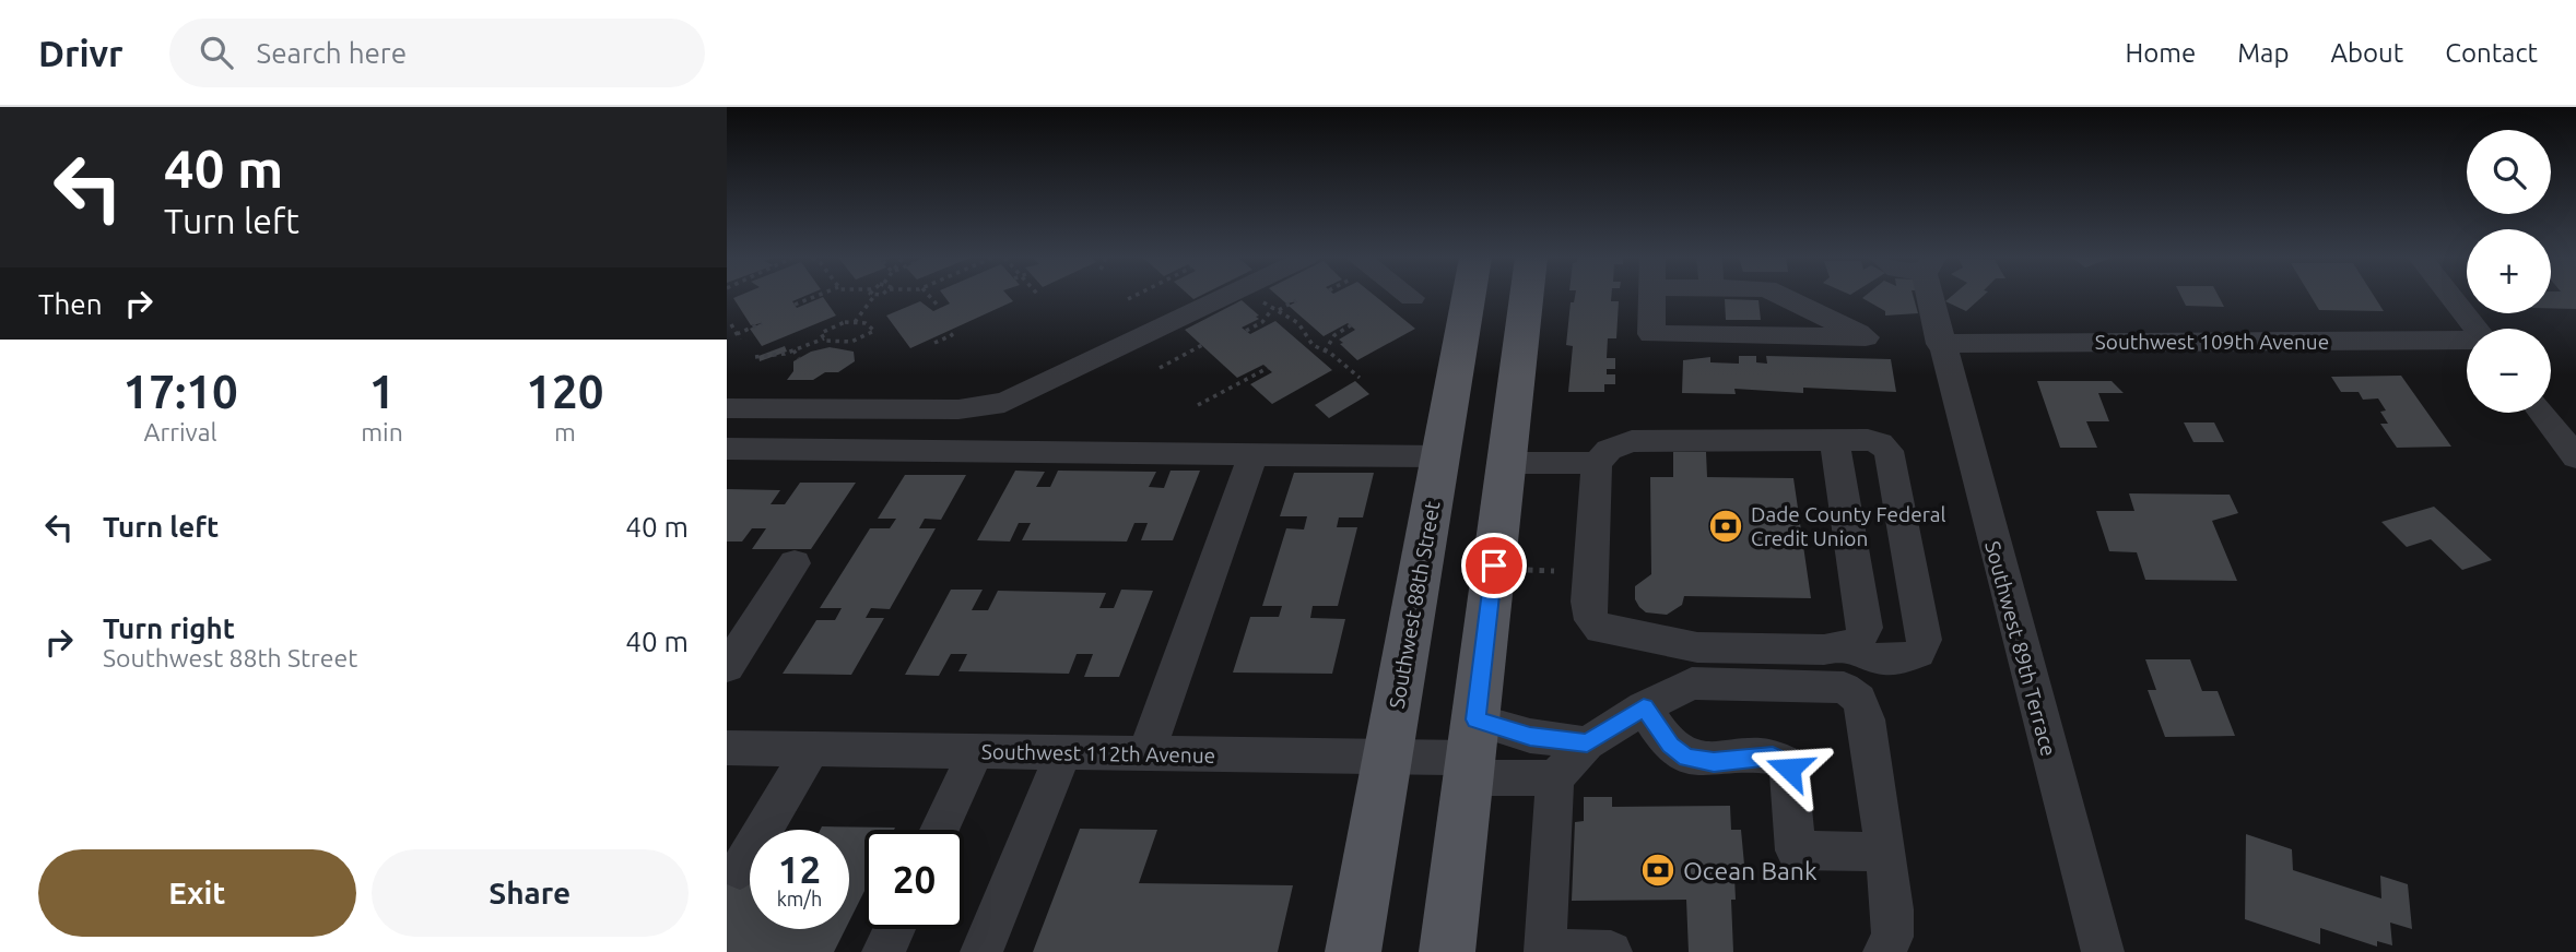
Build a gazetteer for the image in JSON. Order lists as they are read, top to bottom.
{
  "streets": {
    "main road": ["Southwest 88th Street"],
    "street": ["Southwest 109th Avenue", "Southwest 89th Terrace", "Southwest 112th Avenue"]
  },
  "crossings": [
    ["Southwest 109th Avenue", "Southwest 89th Terrace"],
    ["Southwest 88th Street", "Southwest 112th Avenue"]
  ],
  "places": {
    "bank": ["Dade County Federal Credit Union", "Ocean Bank"]
  },
  "page": {
    "header": "Drivr",
    "search": "Search here",
    "nav": [
      "Home",
      "Map",
      "About",
      "Contact"
    ],
    "turn": ["40 m", "Turn left"],
    "map_buttons": ["+", "−"],
    "then": "Then",
    "eta": [
      "17:10",
      "Arrival",
      "1",
      "min",
      "120",
      "m"
    ],
    "list": [
      {
        "name": "Turn left",
        "value": "40 m"
      },
      {
        "name": "Turn right",
        "note": "Southwest 88th Street",
        "value": "40 m"
      }
    ],
    "speed": "12 km/h",
    "limit": "20",
    "buttons": ["Exit", "Share"]
  }
}
